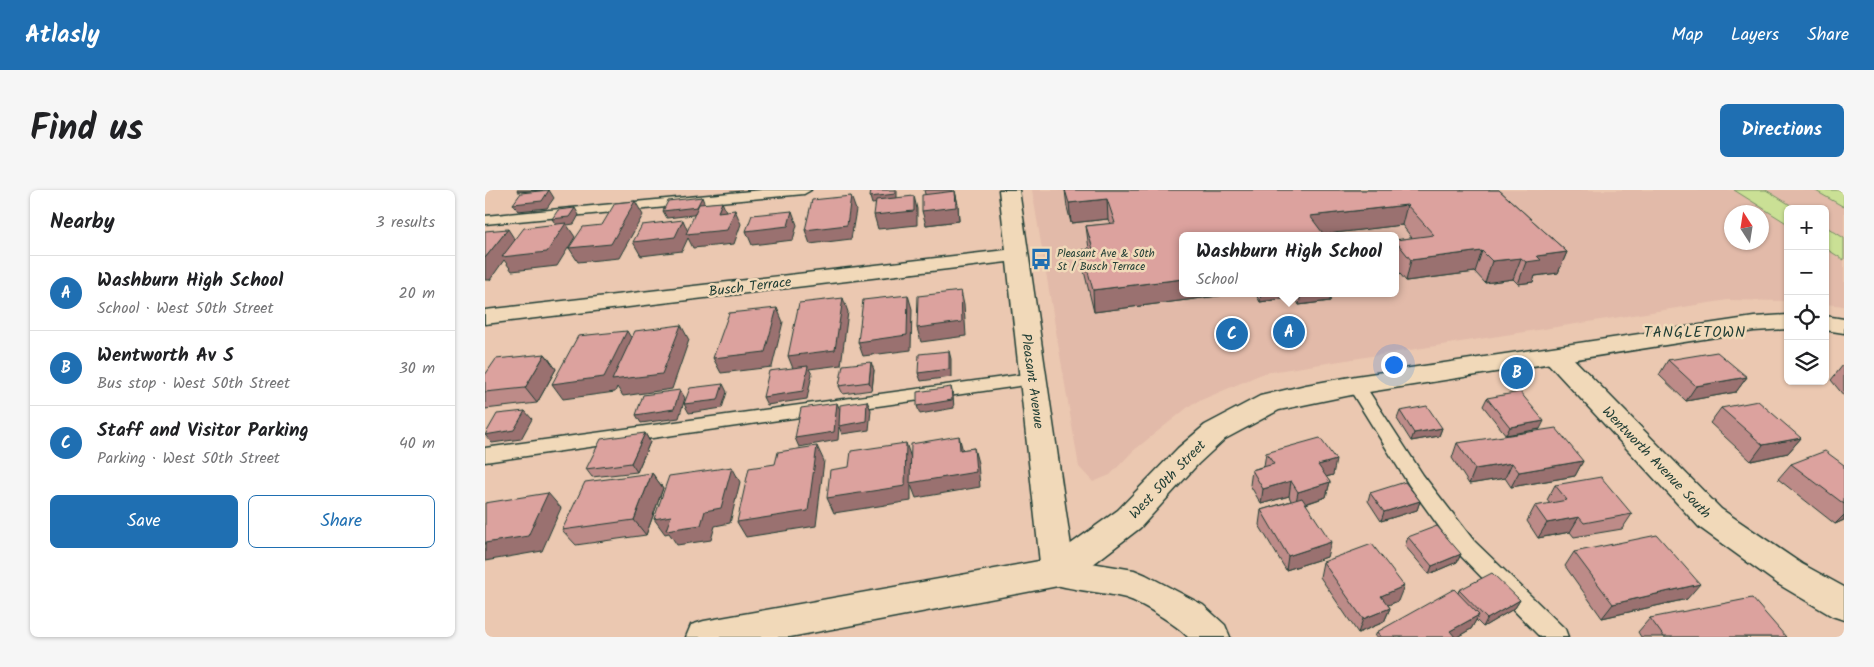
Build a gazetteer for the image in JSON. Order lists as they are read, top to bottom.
{
  "streets": {
    "street": [
      "Busch Terrace",
      "Pleasant Avenue",
      "Wentworth Avenue South",
      "West 50th Street"
    ]
  },
  "crossings": [
    ["Busch Terrace", "Pleasant Avenue"],
    ["Pleasant Avenue", "West 50th Street"],
    ["Wentworth Avenue South", "West 50th Street"]
  ],
  "districts": ["TANGLETOWN"],
  "places": {
    "bus stop": ["Pleasant Ave & 50th St / Busch Terrace"]
  },
  "north": "top",
  "page": {
    "header": "Atlasly",
    "nav": ["Map", "Layers", "Share"],
    "title": "Find us",
    "buttons": [
      "Directions",
      ["Save", "Share"]
    ],
    "heading": ["Nearby", "3 results"],
    "map_buttons": ["+", "−"],
    "popup": ["Washburn High School", "School"],
    "list": [
      {
        "mark": "A",
        "name": "Washburn High School",
        "note": "School · West 50th Street",
        "value": "20 m"
      },
      {
        "mark": "B",
        "name": "Wentworth Av S",
        "note": "Bus stop · West 50th Street",
        "value": "30 m"
      },
      {
        "mark": "C",
        "name": "Staff and Visitor Parking",
        "note": "Parking · West 50th Street",
        "value": "40 m"
      }
    ],
    "pins": ["A", "C", "B"]
  }
}
